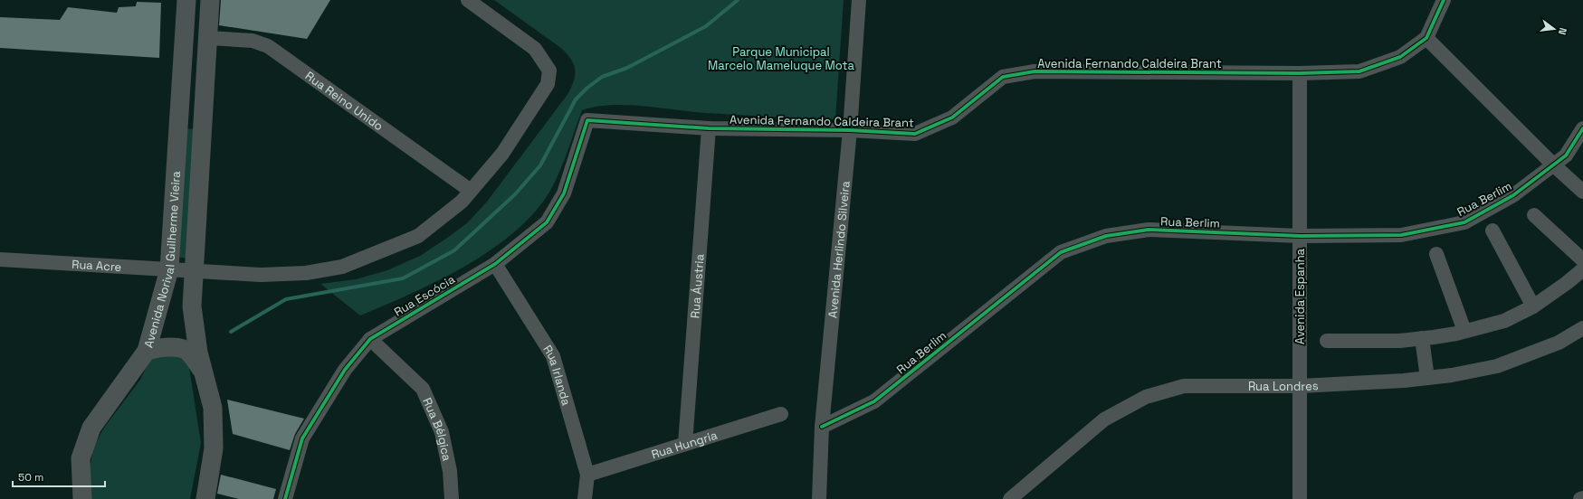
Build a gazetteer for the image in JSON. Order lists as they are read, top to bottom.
{
  "streets": {
    "street": [
      "Avenida Fernando Caldeira Brant",
      "Rua Reino Unido",
      "Rua Berlim",
      "Avenida Herlindo Silveira",
      "Avenida Norival Guilherme Vieira",
      "Rua Acre",
      "Rua Áustria",
      "Rua Escócia",
      "Avenida Espanha",
      "Rua Irlanda",
      "Rua Londres",
      "Rua Bélgica",
      "Rua Hungria"
    ]
  },
  "crossings": [
    ["Avenida Fernando Caldeira Brant", "Avenida Herlindo Silveira"],
    ["Avenida Fernando Caldeira Brant", "Rua Áustria"],
    ["Avenida Fernando Caldeira Brant", "Rua Escócia"],
    ["Avenida Fernando Caldeira Brant", "Avenida Espanha"],
    ["Rua Reino Unido", "Rua Acre"],
    ["Rua Berlim", "Avenida Herlindo Silveira"],
    ["Rua Berlim", "Avenida Espanha"],
    ["Avenida Norival Guilherme Vieira", "Rua Acre"],
    ["Rua Áustria", "Rua Hungria"],
    ["Rua Escócia", "Rua Irlanda"],
    ["Rua Escócia", "Rua Bélgica"],
    ["Avenida Espanha", "Rua Londres"],
    ["Rua Irlanda", "Rua Hungria"]
  ],
  "parks": ["Parque Municipal Marcelo Mameluque Mota"],
  "scale_bar": "50 m",
  "north": "right"
}
